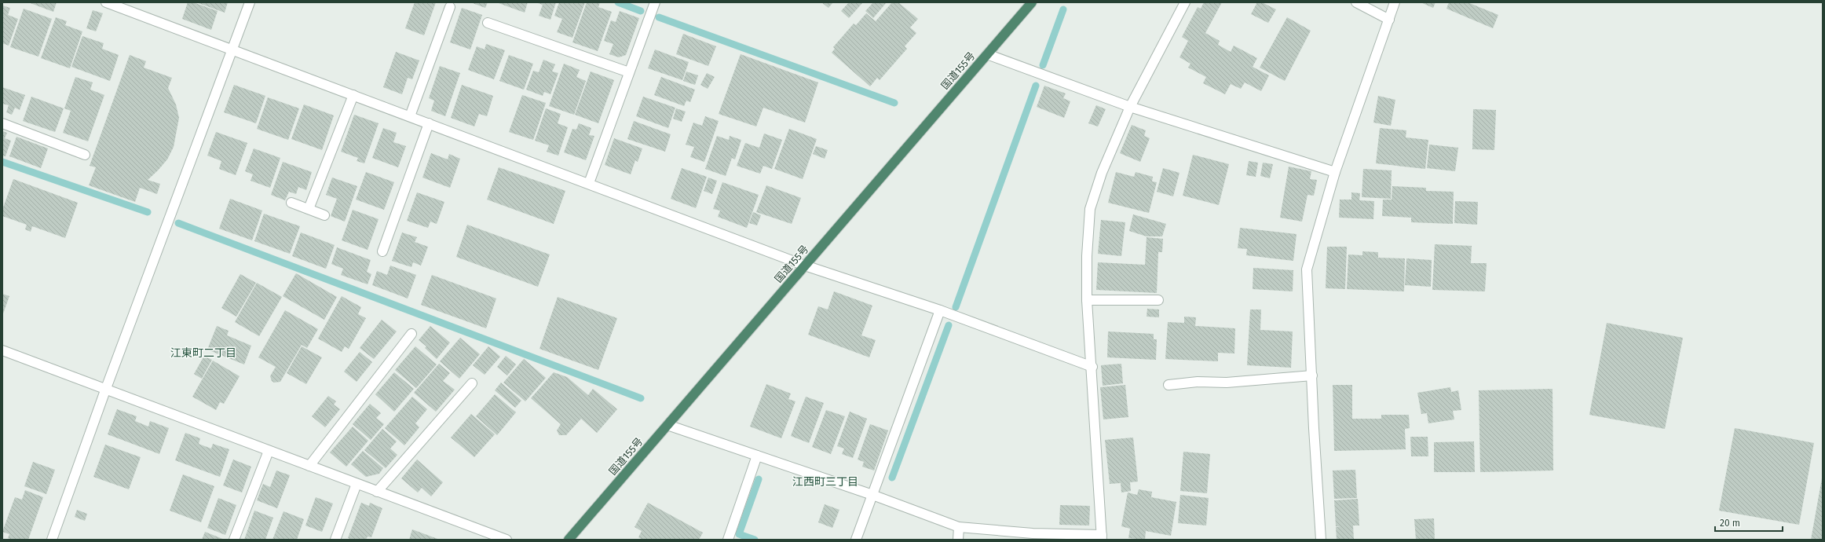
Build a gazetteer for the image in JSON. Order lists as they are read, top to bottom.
{
  "streets": {
    "highway": ["国道155号"]
  },
  "districts": ["江東町二丁目", "江西町三丁目"],
  "scale_bar": "20 m"
}
